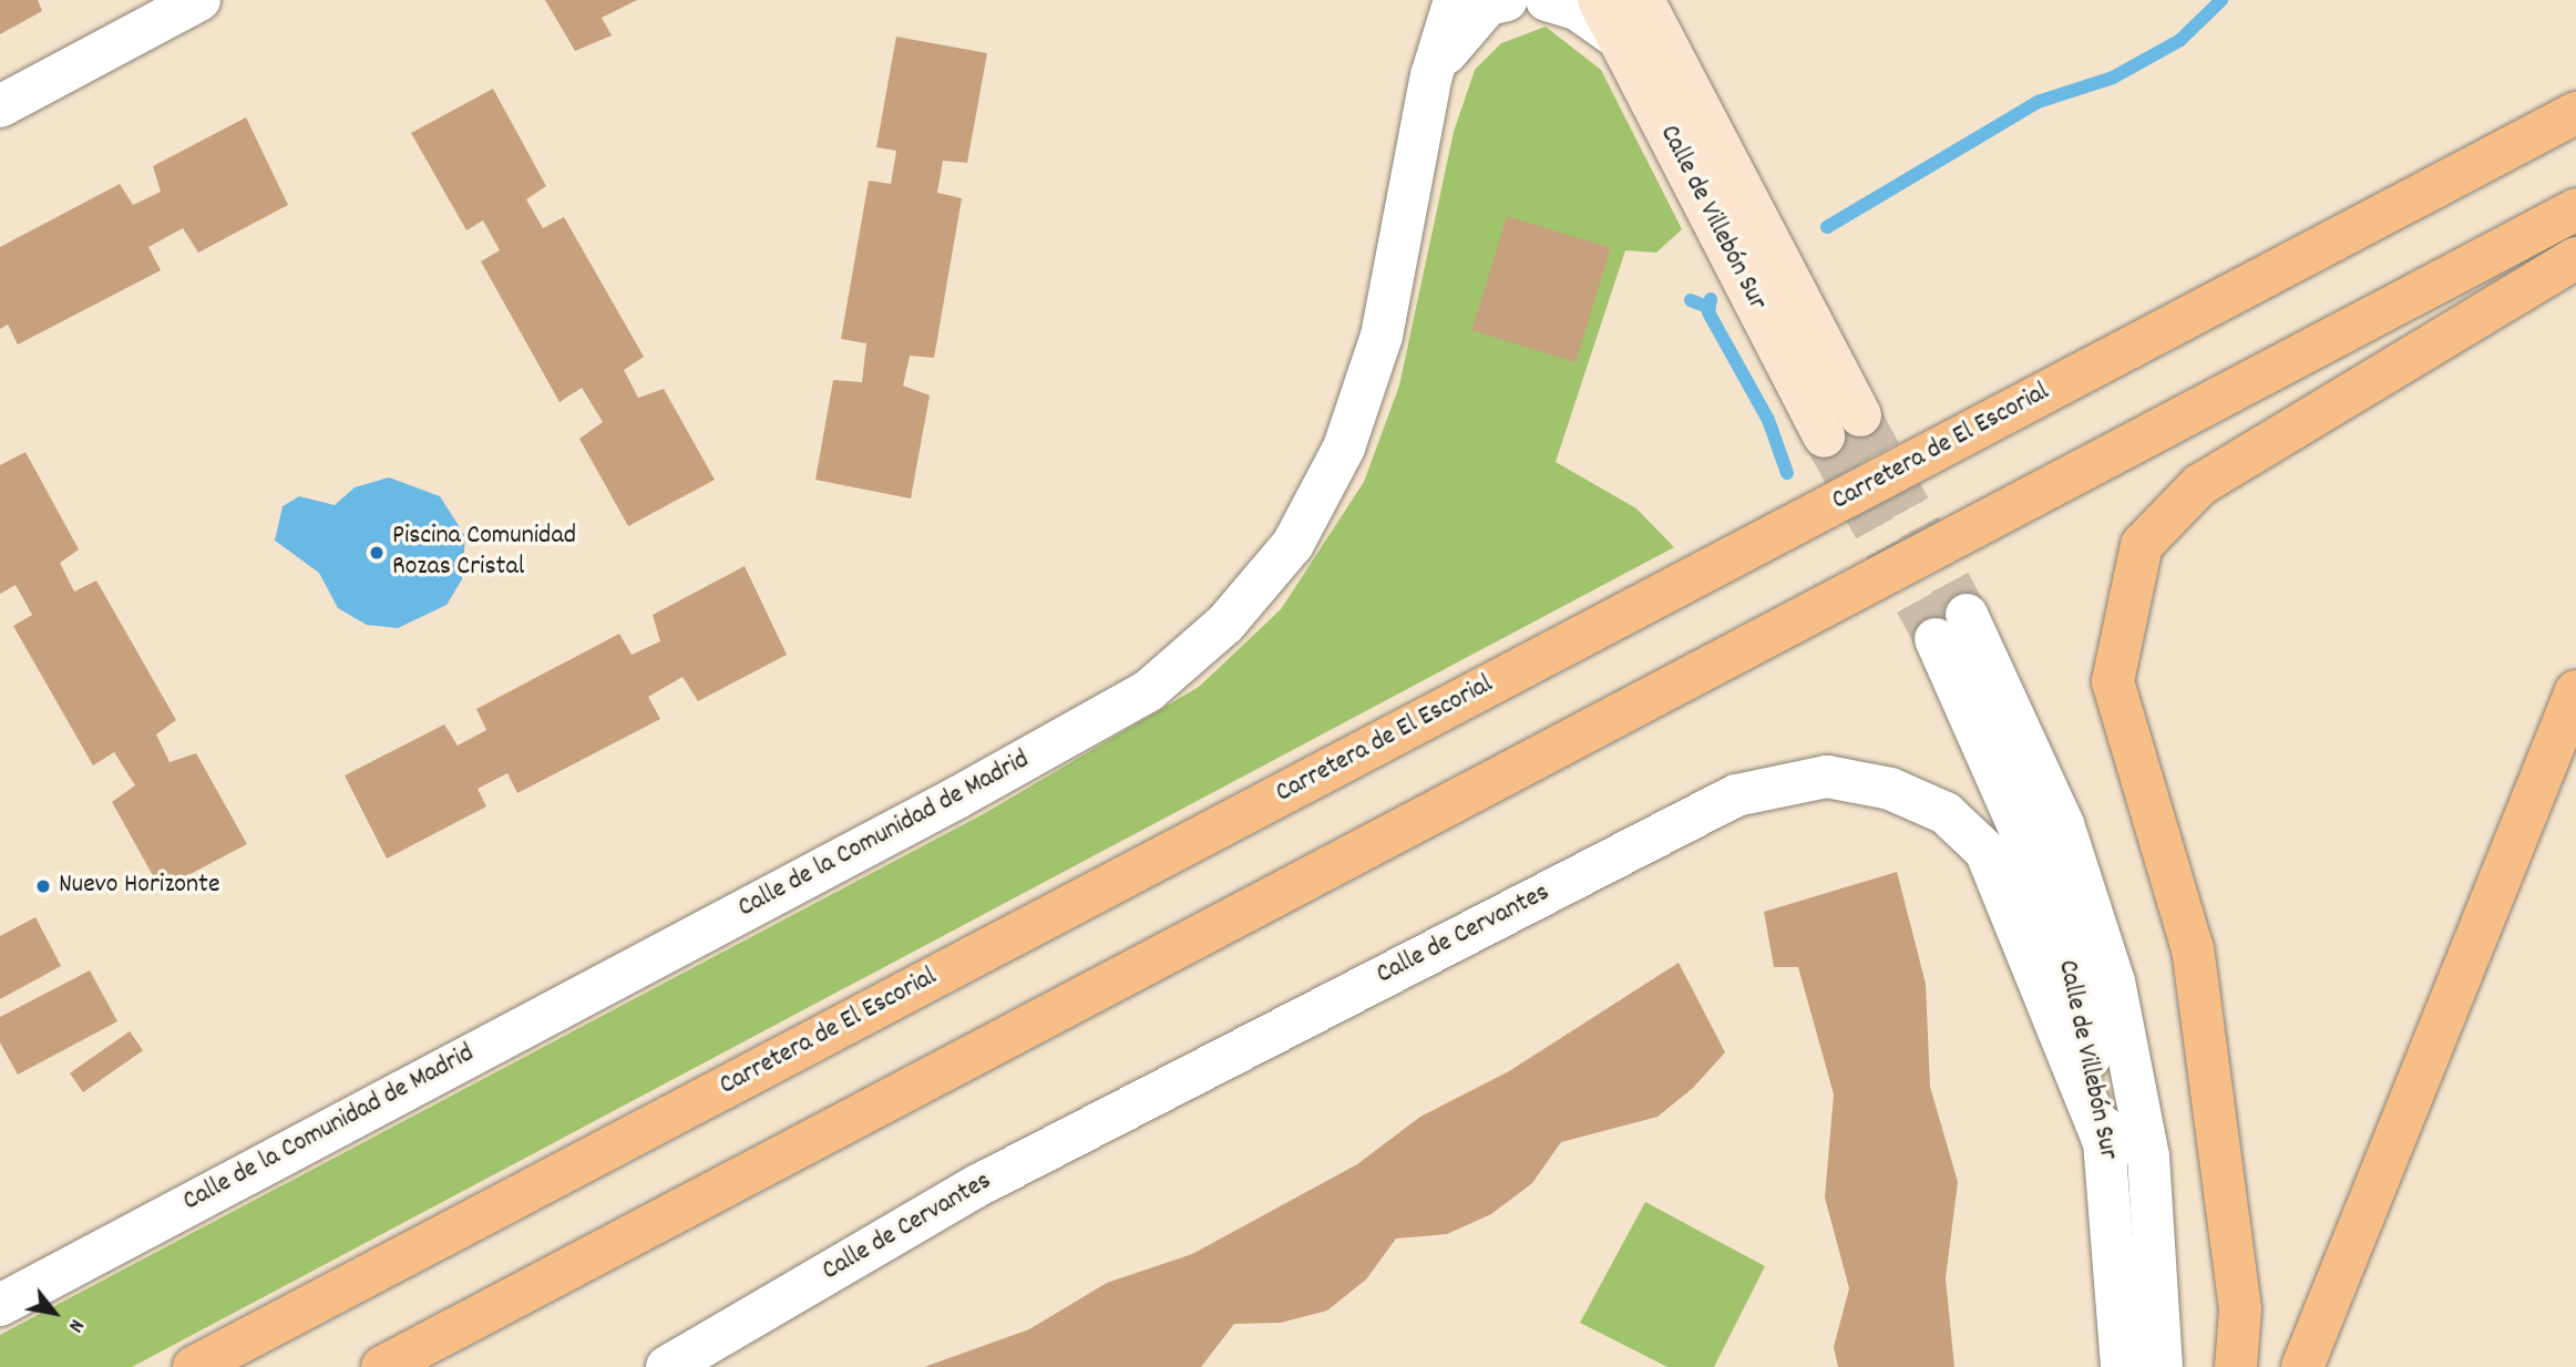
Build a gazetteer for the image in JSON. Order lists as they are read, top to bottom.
{
  "streets": {
    "highway": ["Carretera de El Escorial"],
    "street": ["Calle de Villebón Sur", "Calle de la Comunidad de Madrid", "Calle de Cervantes"]
  },
  "crossings": [
    ["Calle de Villebón Sur", "Calle de Cervantes"]
  ],
  "places": ["Piscina Comunidad Rozas Cristal", "Nuevo Horizonte"],
  "north": "bottom right"
}
